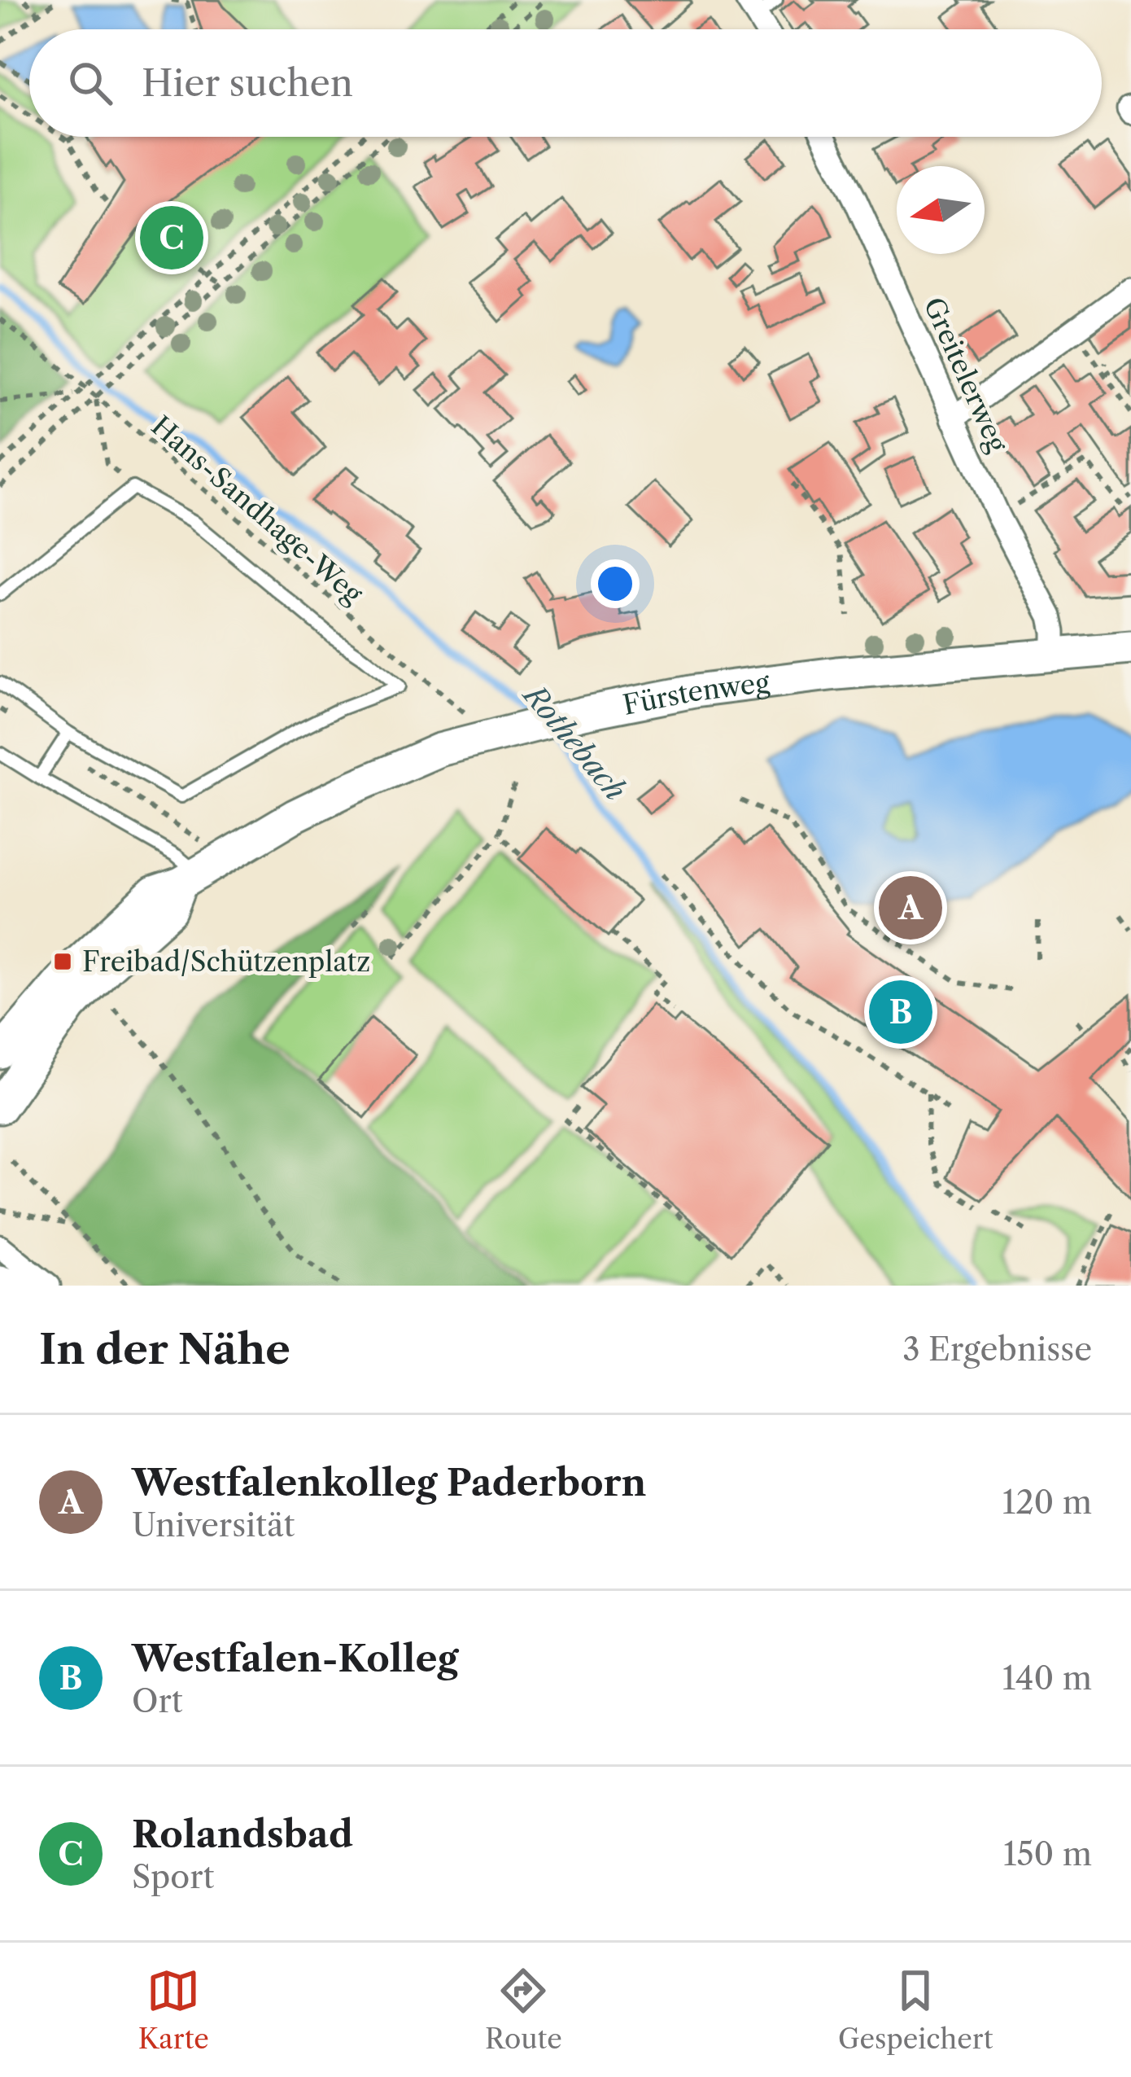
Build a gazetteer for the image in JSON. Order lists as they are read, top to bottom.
{
  "streets": {
    "main road": ["Fürstenweg"],
    "street": ["Greitelerweg"],
    "path": ["Hans-Sandhage-Weg"]
  },
  "crossings": [
    ["Greitelerweg", "Fürstenweg"],
    ["Hans-Sandhage-Weg", "Fürstenweg"]
  ],
  "water": ["Rothebach"],
  "places": {
    "transit": ["Freibad/Schützenplatz"]
  },
  "north": "left",
  "page": {
    "search": "Hier suchen",
    "pins": ["C", "A", "B"],
    "heading": ["In der Nähe", "3 Ergebnisse"],
    "list": [
      {
        "mark": "A",
        "name": "Westfalenkolleg Paderborn",
        "note": "Universität",
        "value": "120 m"
      },
      {
        "mark": "B",
        "name": "Westfalen-Kolleg",
        "note": "Ort",
        "value": "140 m"
      },
      {
        "mark": "C",
        "name": "Rolandsbad",
        "note": "Sport",
        "value": "150 m"
      }
    ],
    "nav": ["Karte", "Route", "Gespeichert"]
  }
}
